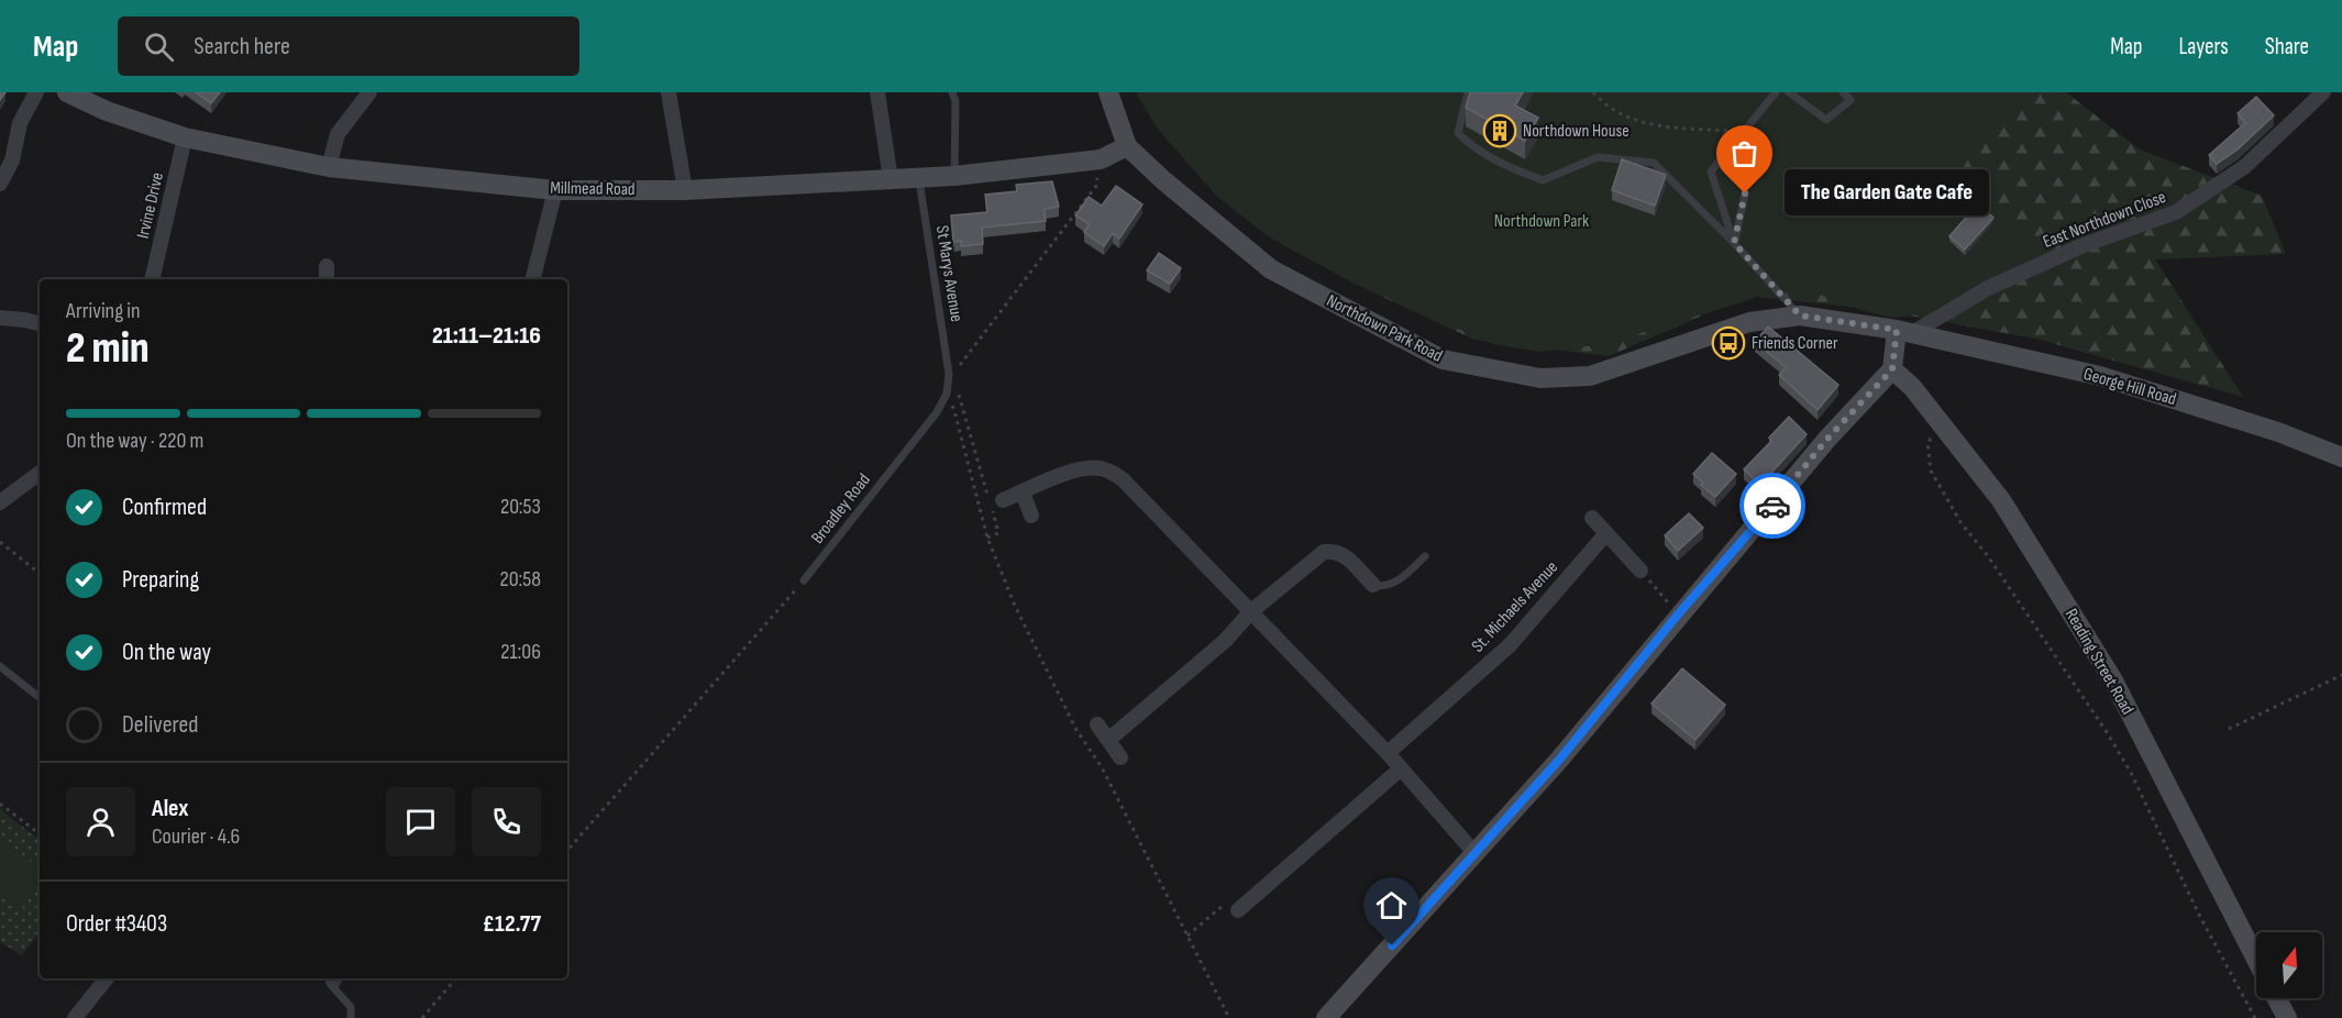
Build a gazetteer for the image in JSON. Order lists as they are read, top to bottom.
{
  "streets": {
    "main road": [
      "Millmead Road",
      "Northdown Park Road",
      "George Hill Road",
      "Reading Street Road"
    ],
    "street": ["Irvine Drive", "East Northdown Close", "St. Michaels Avenue"],
    "lane": ["St Marys Avenue", "Broadley Road"]
  },
  "crossings": [
    ["Millmead Road", "Irvine Drive"],
    ["Millmead Road", "St Marys Avenue"],
    ["Millmead Road", "Northdown Park Road"],
    ["East Northdown Close", "Northdown Park Road"],
    ["East Northdown Close", "George Hill Road"],
    ["St Marys Avenue", "Broadley Road"],
    ["Northdown Park Road", "George Hill Road"]
  ],
  "parks": ["Northdown Park"],
  "places": {
    "building": ["Northdown House"],
    "other": ["The Garden Gate Cafe"],
    "bus stop": ["Friends Corner"]
  },
  "north": "top",
  "page": {
    "header": "Map",
    "search": "Search here",
    "nav": ["Map", "Layers", "Share"],
    "bubble": "The Garden Gate Cafe",
    "heading": ["2 min", "Arriving in", "21:11–21:16"],
    "panel": [
      "Alex",
      "Courier · 4.6",
      "Order #3403",
      "£12.77"
    ],
    "bar": "On the way · 220 m",
    "list": [
      ["Confirmed", "20:53"],
      ["Preparing", "20:58"],
      ["On the way", "21:06"],
      "Delivered"
    ]
  }
}
